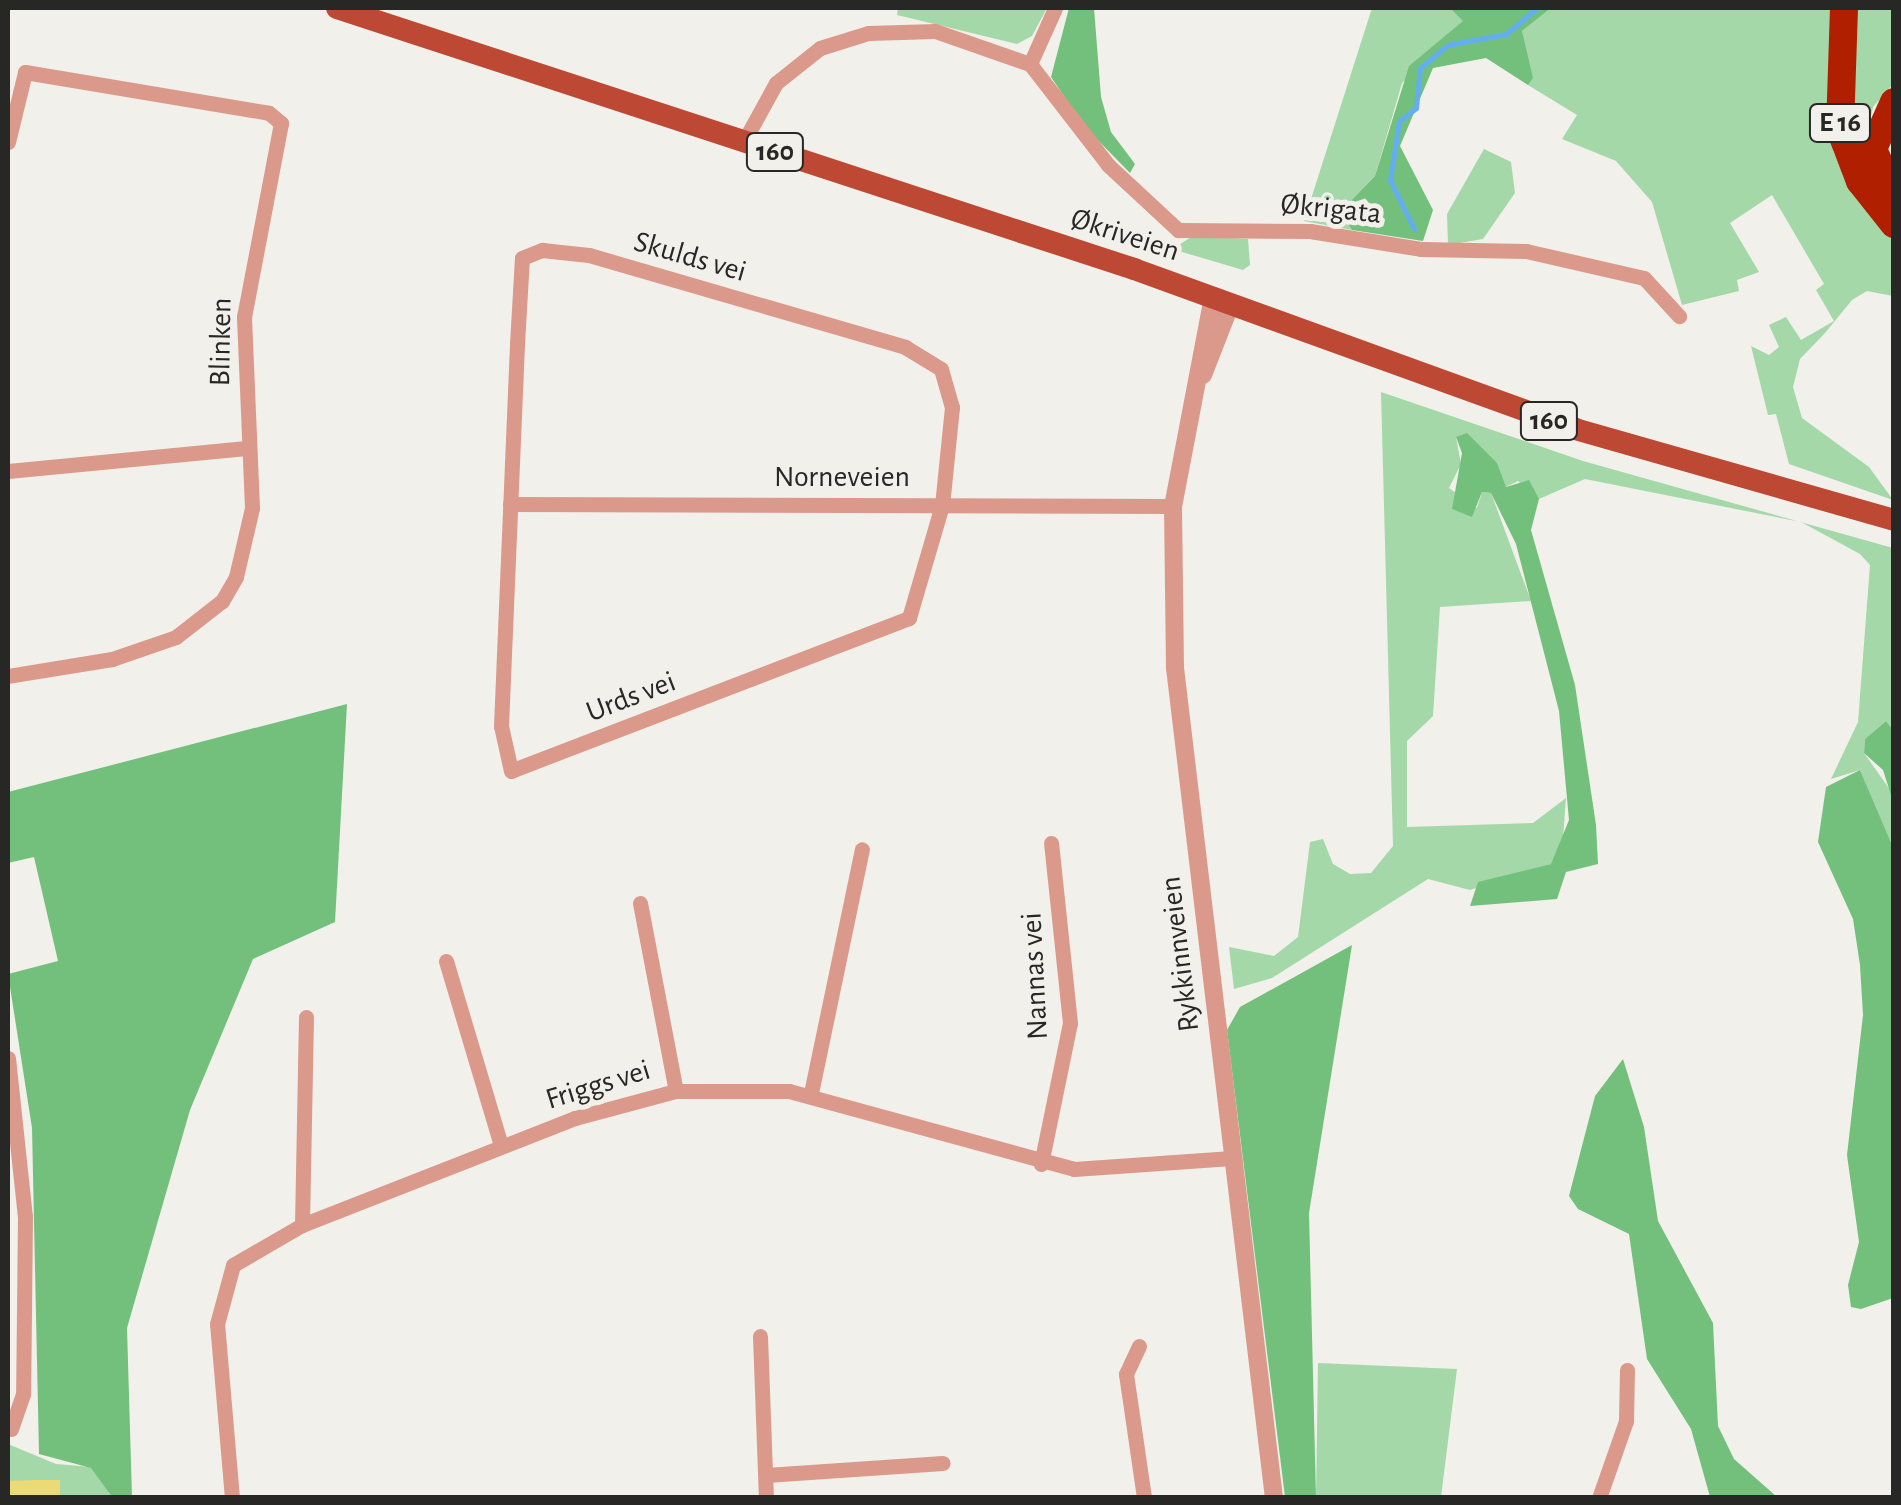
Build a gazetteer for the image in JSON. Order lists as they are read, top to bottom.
{
  "streets": {
    "highway": ["E 16"],
    "main road": ["160", "Økriveien"],
    "street": [
      "Økrigata",
      "Skulds vei",
      "Blinken",
      "Norneveien",
      "Urds vei",
      "Rykkinnveien",
      "Nannas vei",
      "Friggs vei"
    ]
  },
  "crossings": [
    ["Økriveien", "Rykkinnveien"],
    ["Skulds vei", "Norneveien"],
    ["Skulds vei", "Urds vei"],
    ["Norneveien", "Urds vei"],
    ["Norneveien", "Rykkinnveien"],
    ["Rykkinnveien", "Friggs vei"],
    ["Nannas vei", "Friggs vei"]
  ]
}
